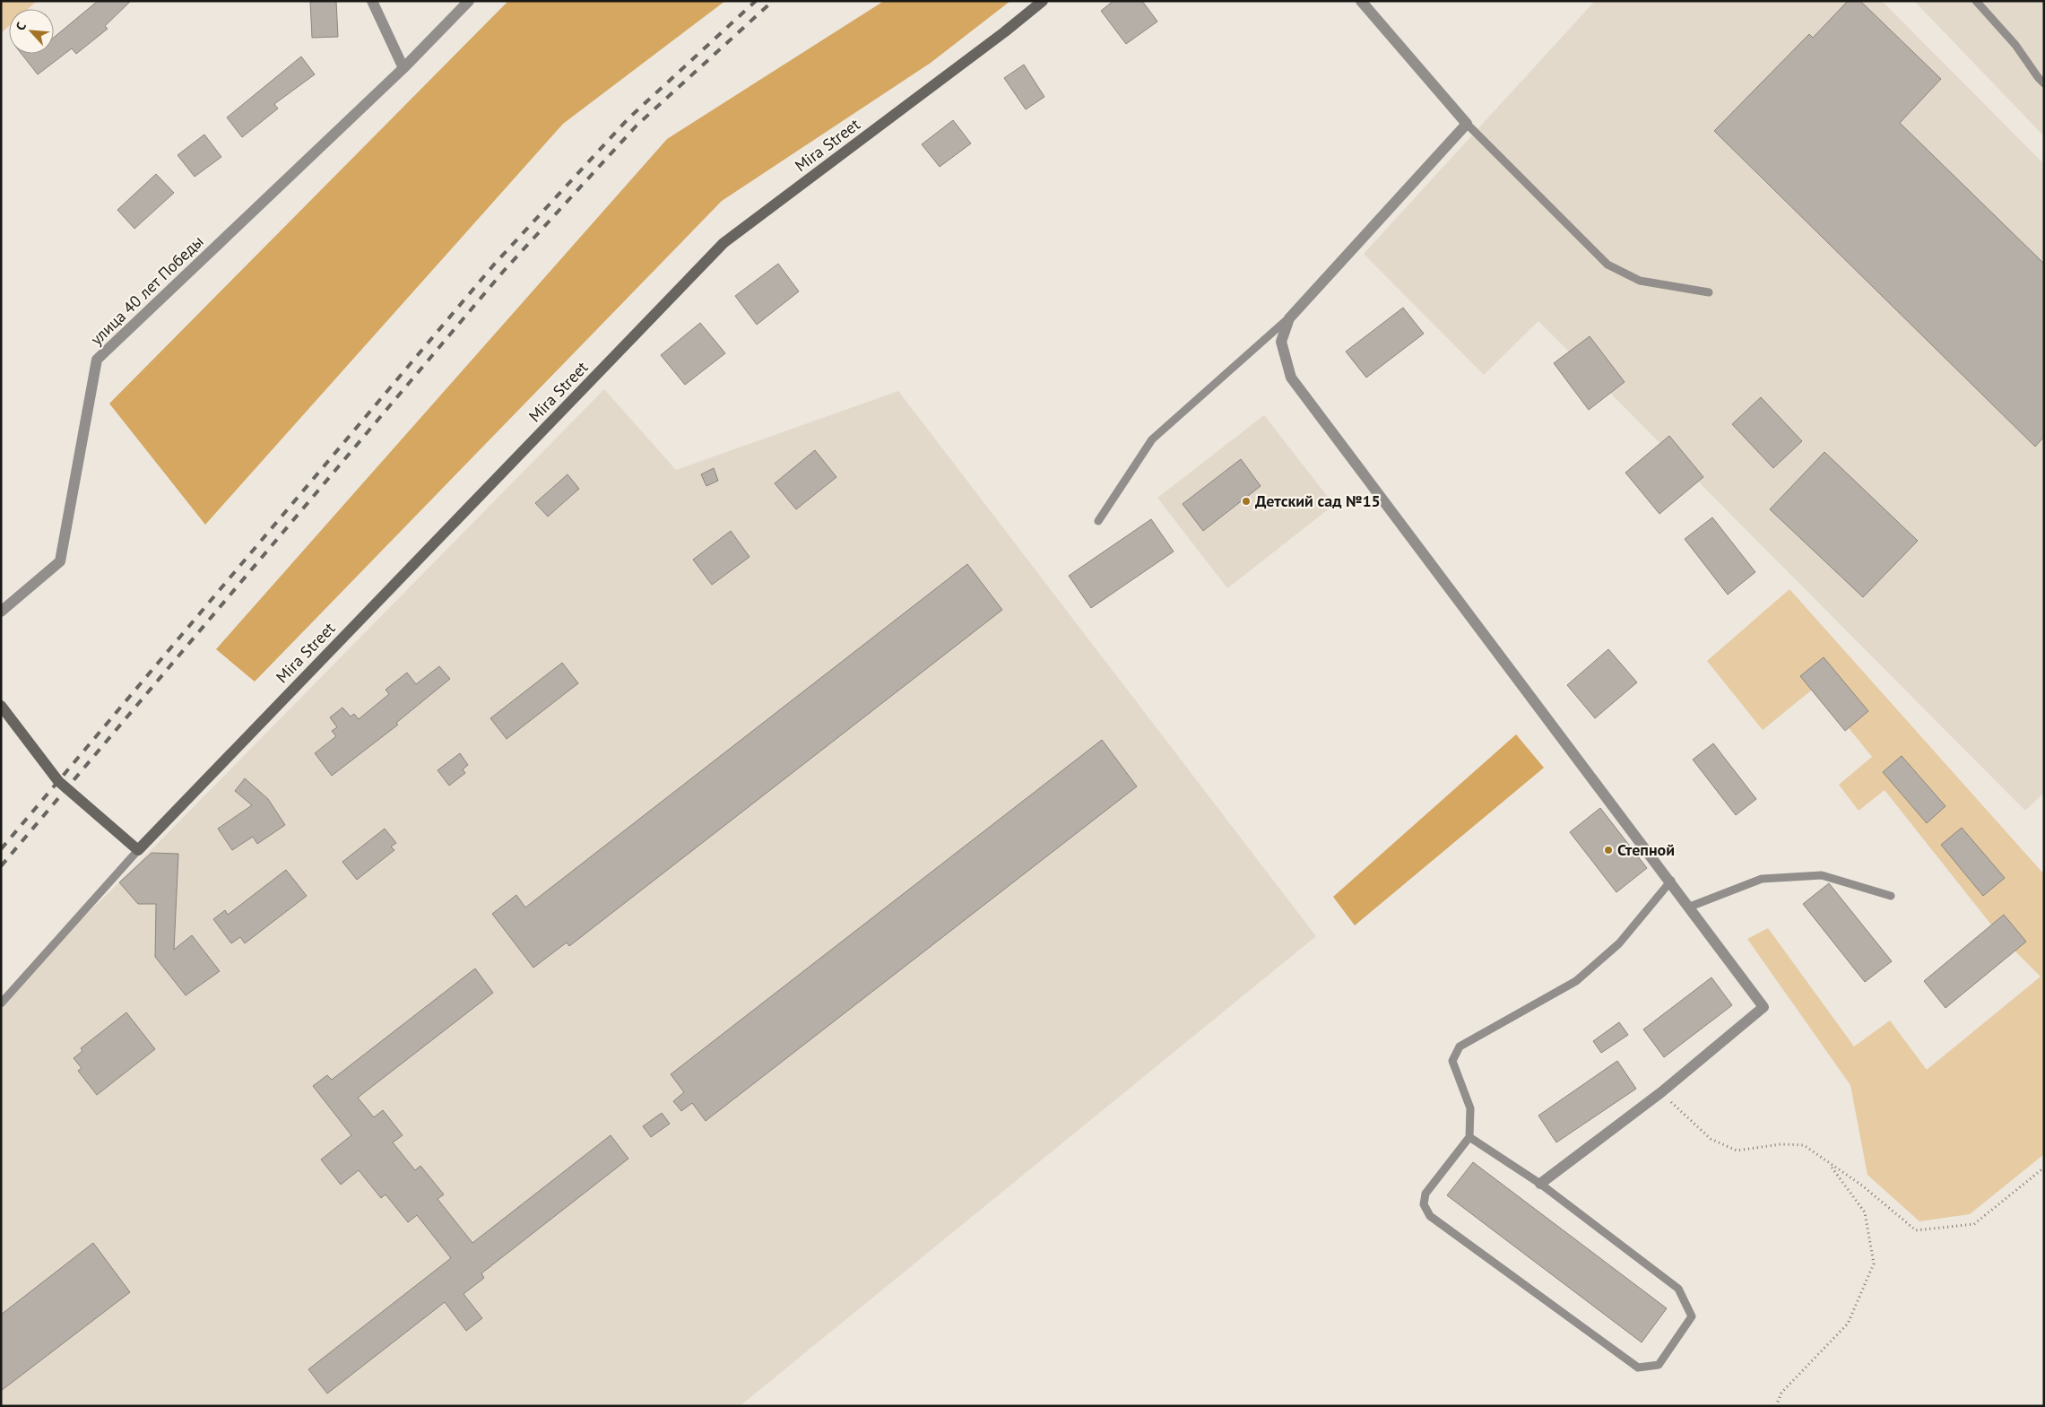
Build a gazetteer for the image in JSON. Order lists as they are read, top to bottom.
{
  "streets": {
    "street": ["Mira Street", "улица 40 лет Победы"]
  },
  "places": ["Детский сад №15", "Степной"],
  "north": "top left"
}
